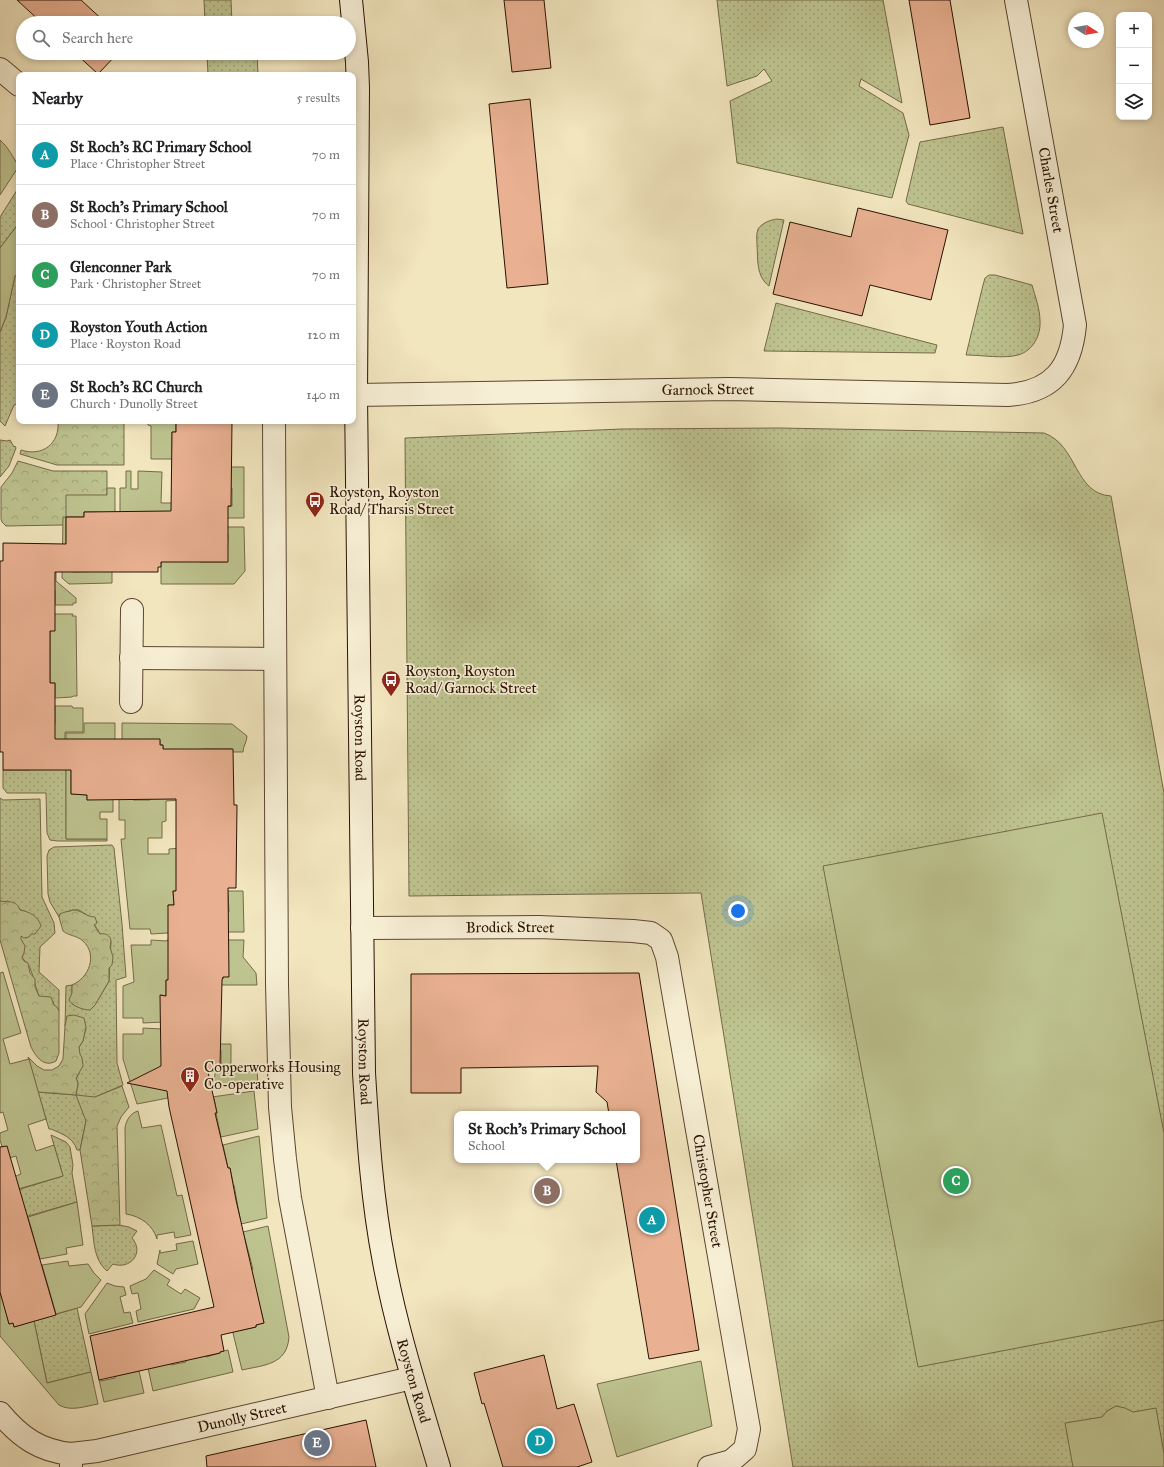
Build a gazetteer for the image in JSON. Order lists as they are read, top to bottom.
{
  "streets": {
    "street": [
      "Charles Street",
      "Garnock Street",
      "Royston Road",
      "Brodick Street",
      "Christopher Street",
      "Dunolly Street"
    ]
  },
  "crossings": [
    ["Charles Street", "Garnock Street"],
    ["Garnock Street", "Royston Road"],
    ["Royston Road", "Brodick Street"],
    ["Royston Road", "Dunolly Street"],
    ["Brodick Street", "Christopher Street"]
  ],
  "places": {
    "bus stop": ["Royston, Royston Road/ Tharsis Street", "Royston, Royston Road/ Garnock Street"],
    "building": ["Copperworks Housing Co-operative"]
  },
  "north": "right",
  "page": {
    "map_buttons": ["+", "−"],
    "search": "Search here",
    "heading": ["Nearby", "5 results"],
    "list": [
      {
        "mark": "A",
        "name": "St Roch's RC Primary School",
        "note": "Place · Christopher Street",
        "value": "70 m"
      },
      {
        "mark": "B",
        "name": "St Roch's Primary School",
        "note": "School · Christopher Street",
        "value": "70 m"
      },
      {
        "mark": "C",
        "name": "Glenconner Park",
        "note": "Park · Christopher Street",
        "value": "70 m"
      },
      {
        "mark": "D",
        "name": "Royston Youth Action",
        "note": "Place · Royston Road",
        "value": "120 m"
      },
      {
        "mark": "E",
        "name": "St Roch's RC Church",
        "note": "Church · Dunolly Street",
        "value": "140 m"
      }
    ],
    "popup": ["St Roch's Primary School", "School"],
    "pins": [
      "C",
      "B",
      "A",
      "D",
      "E"
    ]
  }
}
